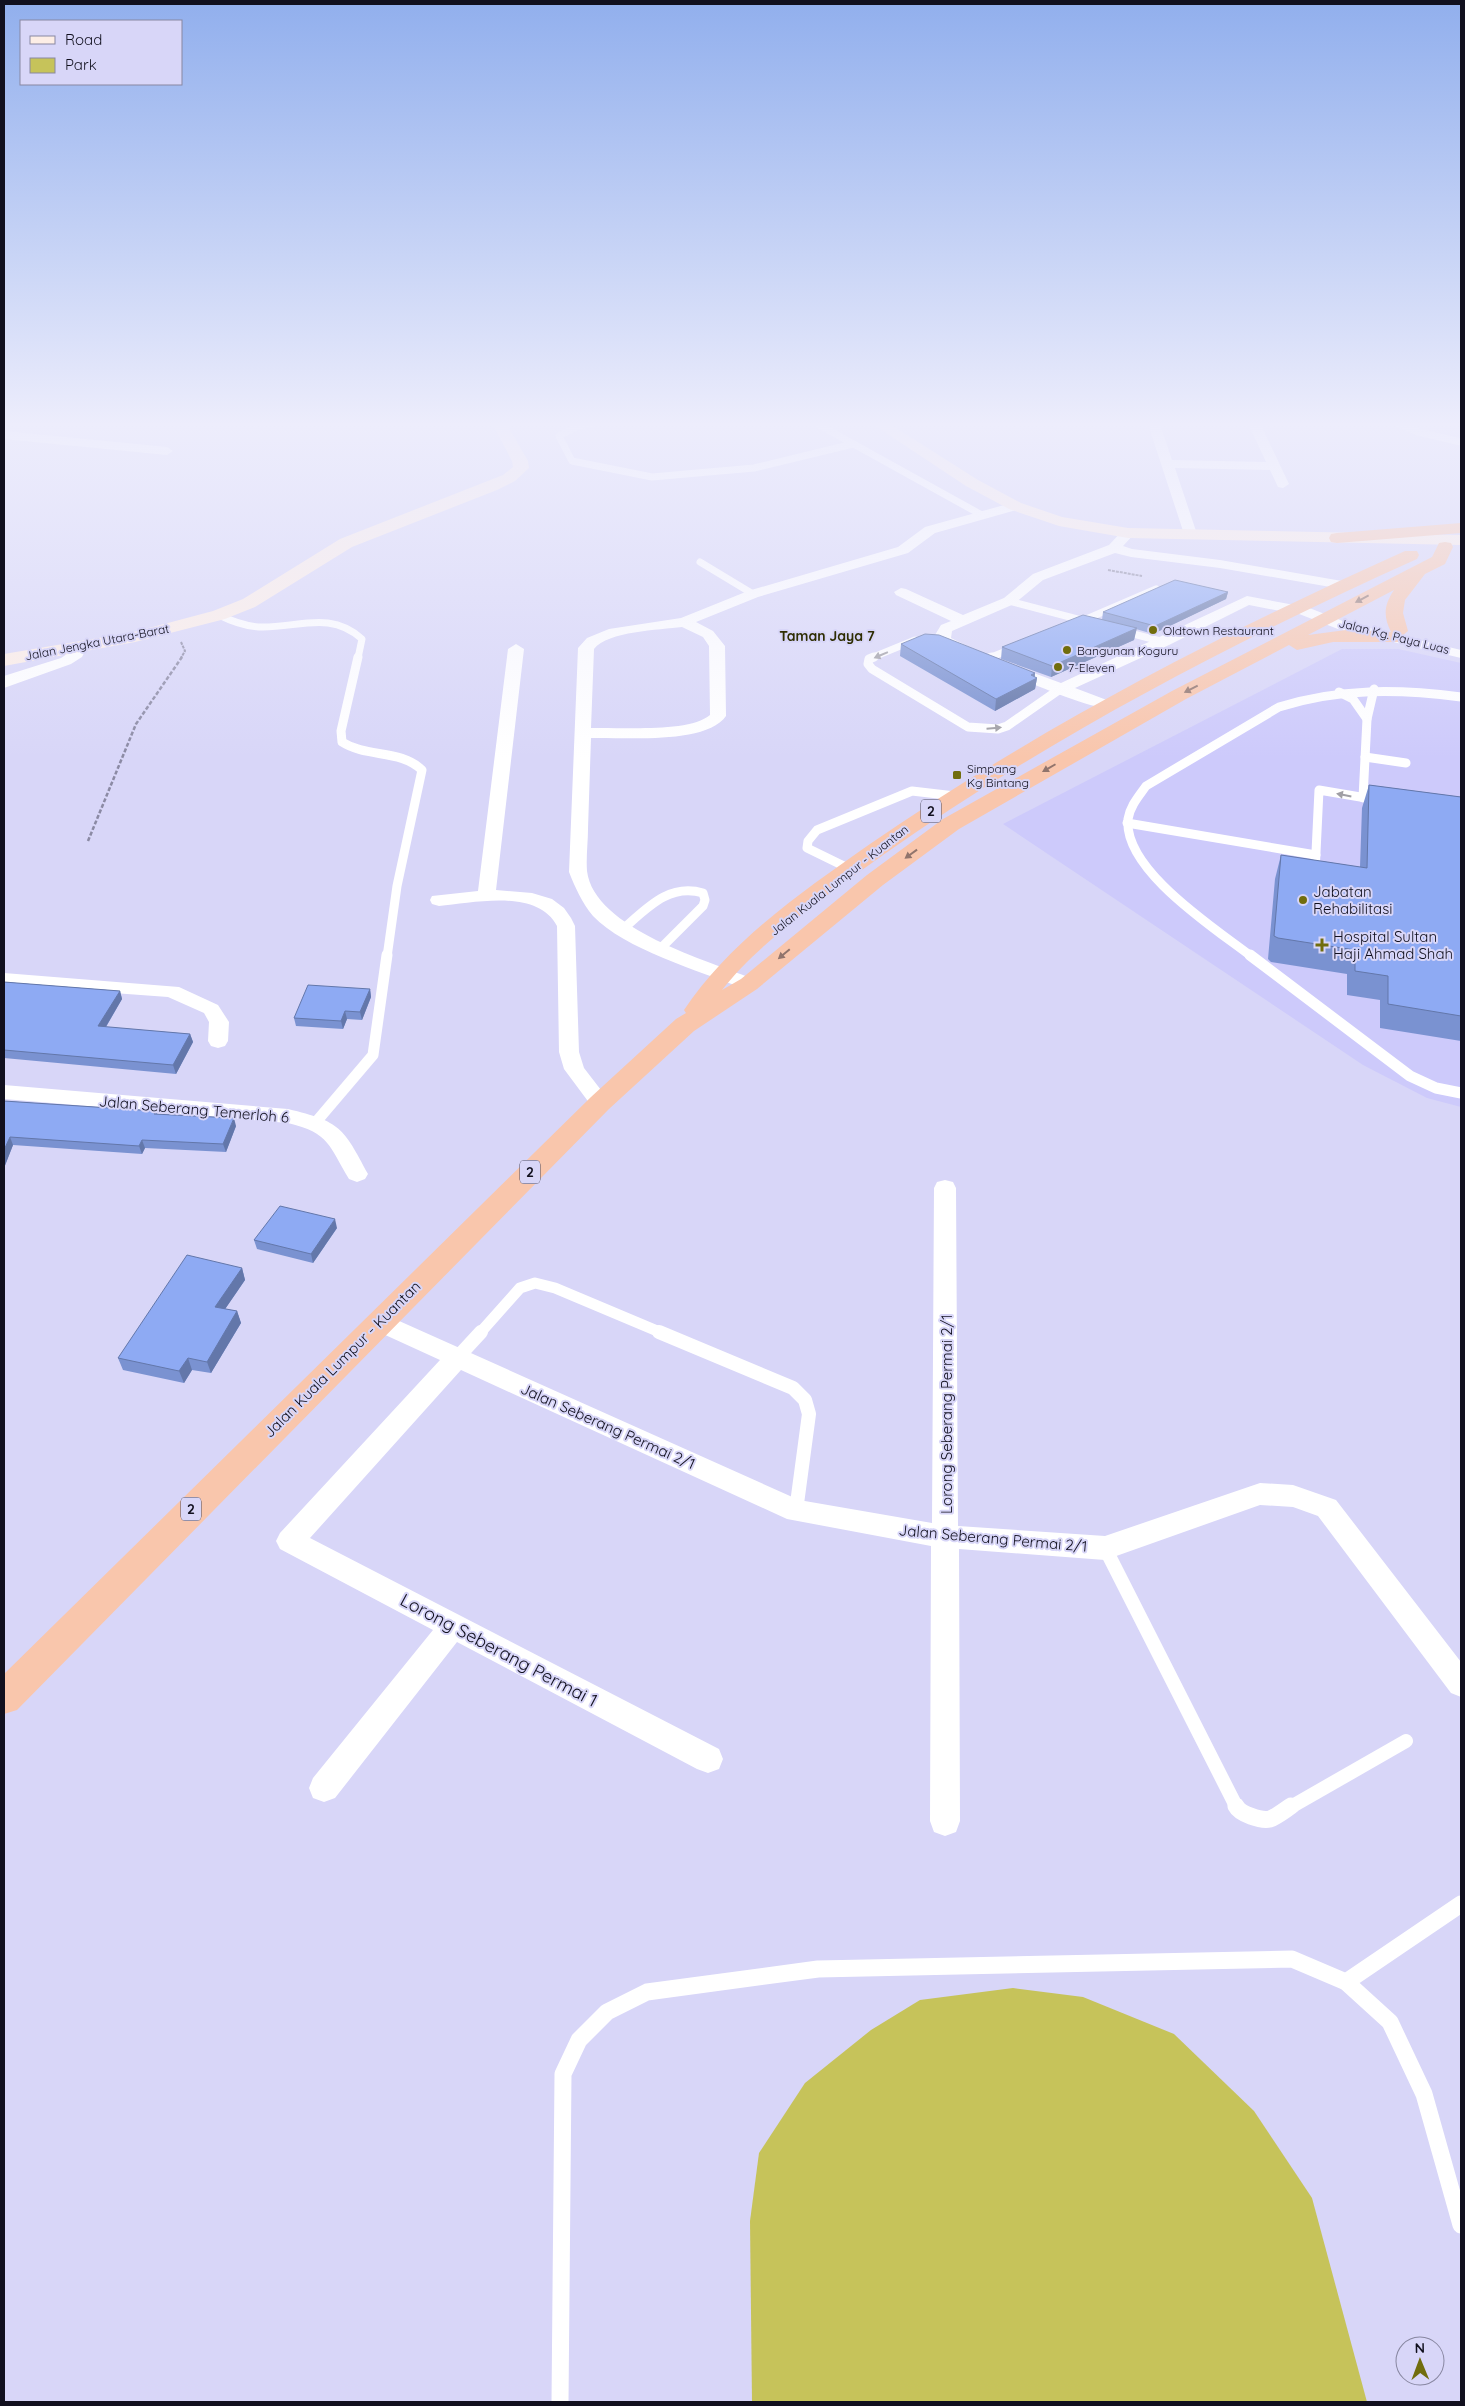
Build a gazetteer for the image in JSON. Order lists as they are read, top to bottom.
{
  "streets": {
    "highway": ["2", "Jalan Kuala Lumpur - Kuantan"],
    "street": [
      "Jalan Kg. Paya Luas",
      "Jalan Jengka Utara-Barat",
      "Jalan Seberang Temerloh 6",
      "Lorong Seberang Permai 2/1",
      "Jalan Seberang Permai 2/1",
      "Lorong Seberang Permai 1"
    ]
  },
  "crossings": [
    ["Jalan Kg. Paya Luas", "Jalan Kuala Lumpur - Kuantan"],
    ["Jalan Kuala Lumpur - Kuantan", "Jalan Seberang Permai 2/1"],
    ["Lorong Seberang Permai 2/1", "Jalan Seberang Permai 2/1"],
    ["Jalan Seberang Permai 2/1", "Lorong Seberang Permai 1"]
  ],
  "districts": ["Taman Jaya 7"],
  "places": {
    "other": [
      "Oldtown Restaurant",
      "Bangunan Koguru",
      "7-Eleven",
      "Jabatan Rehabilitasi"
    ],
    "transit": ["Simpang Kg Bintang"],
    "health": ["Hospital Sultan Haji Ahmad Shah"]
  },
  "legend": ["Road", "Park"],
  "north": "top"
}
